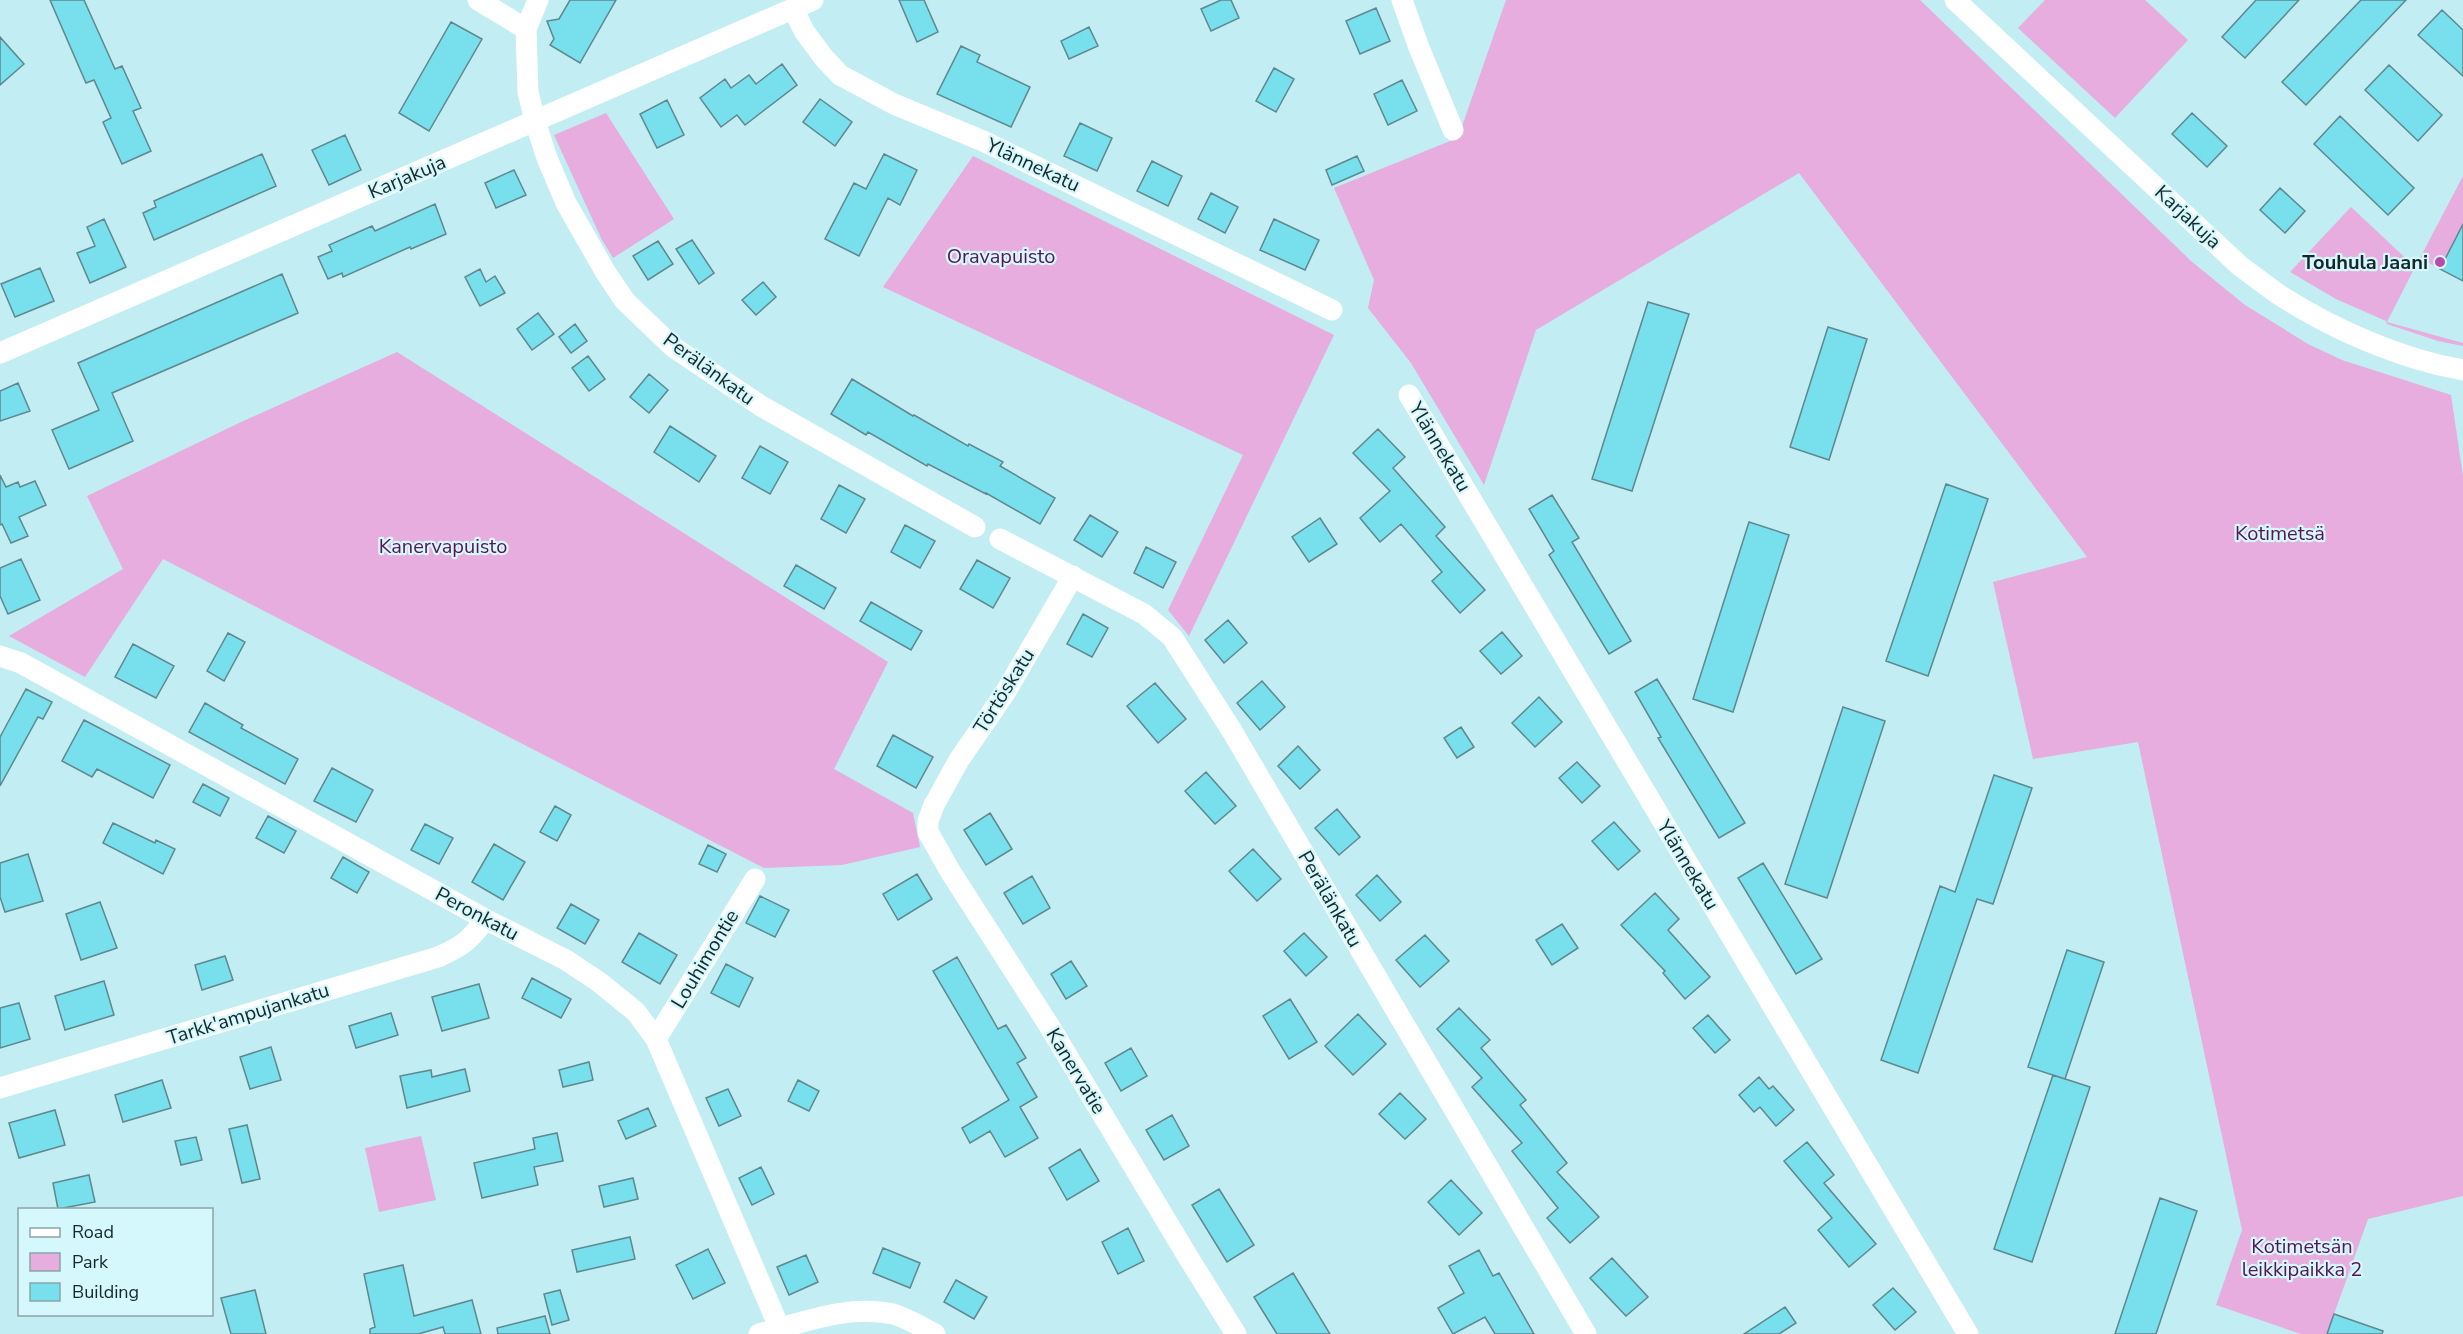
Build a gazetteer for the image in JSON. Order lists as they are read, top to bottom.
{
  "streets": {
    "street": [
      "Ylännekatu",
      "Karjakuja",
      "Perälänkatu",
      "Törtöskatu",
      "Peronkatu",
      "Louhimontie",
      "Tarkk'ampujankatu",
      "Kanervatie"
    ]
  },
  "crossings": [
    ["Ylännekatu", "Karjakuja"],
    ["Karjakuja", "Perälänkatu"],
    ["Perälänkatu", "Törtöskatu"],
    ["Törtöskatu", "Kanervatie"],
    ["Peronkatu", "Louhimontie"],
    ["Peronkatu", "Tarkk'ampujankatu"]
  ],
  "parks": [
    "Oravapuisto",
    "Kotimetsä",
    "Kanervapuisto",
    "Kotimetsän leikkipaikka 2"
  ],
  "places": ["Touhula Jaani"],
  "legend": ["Road", "Park", "Building"]
}
